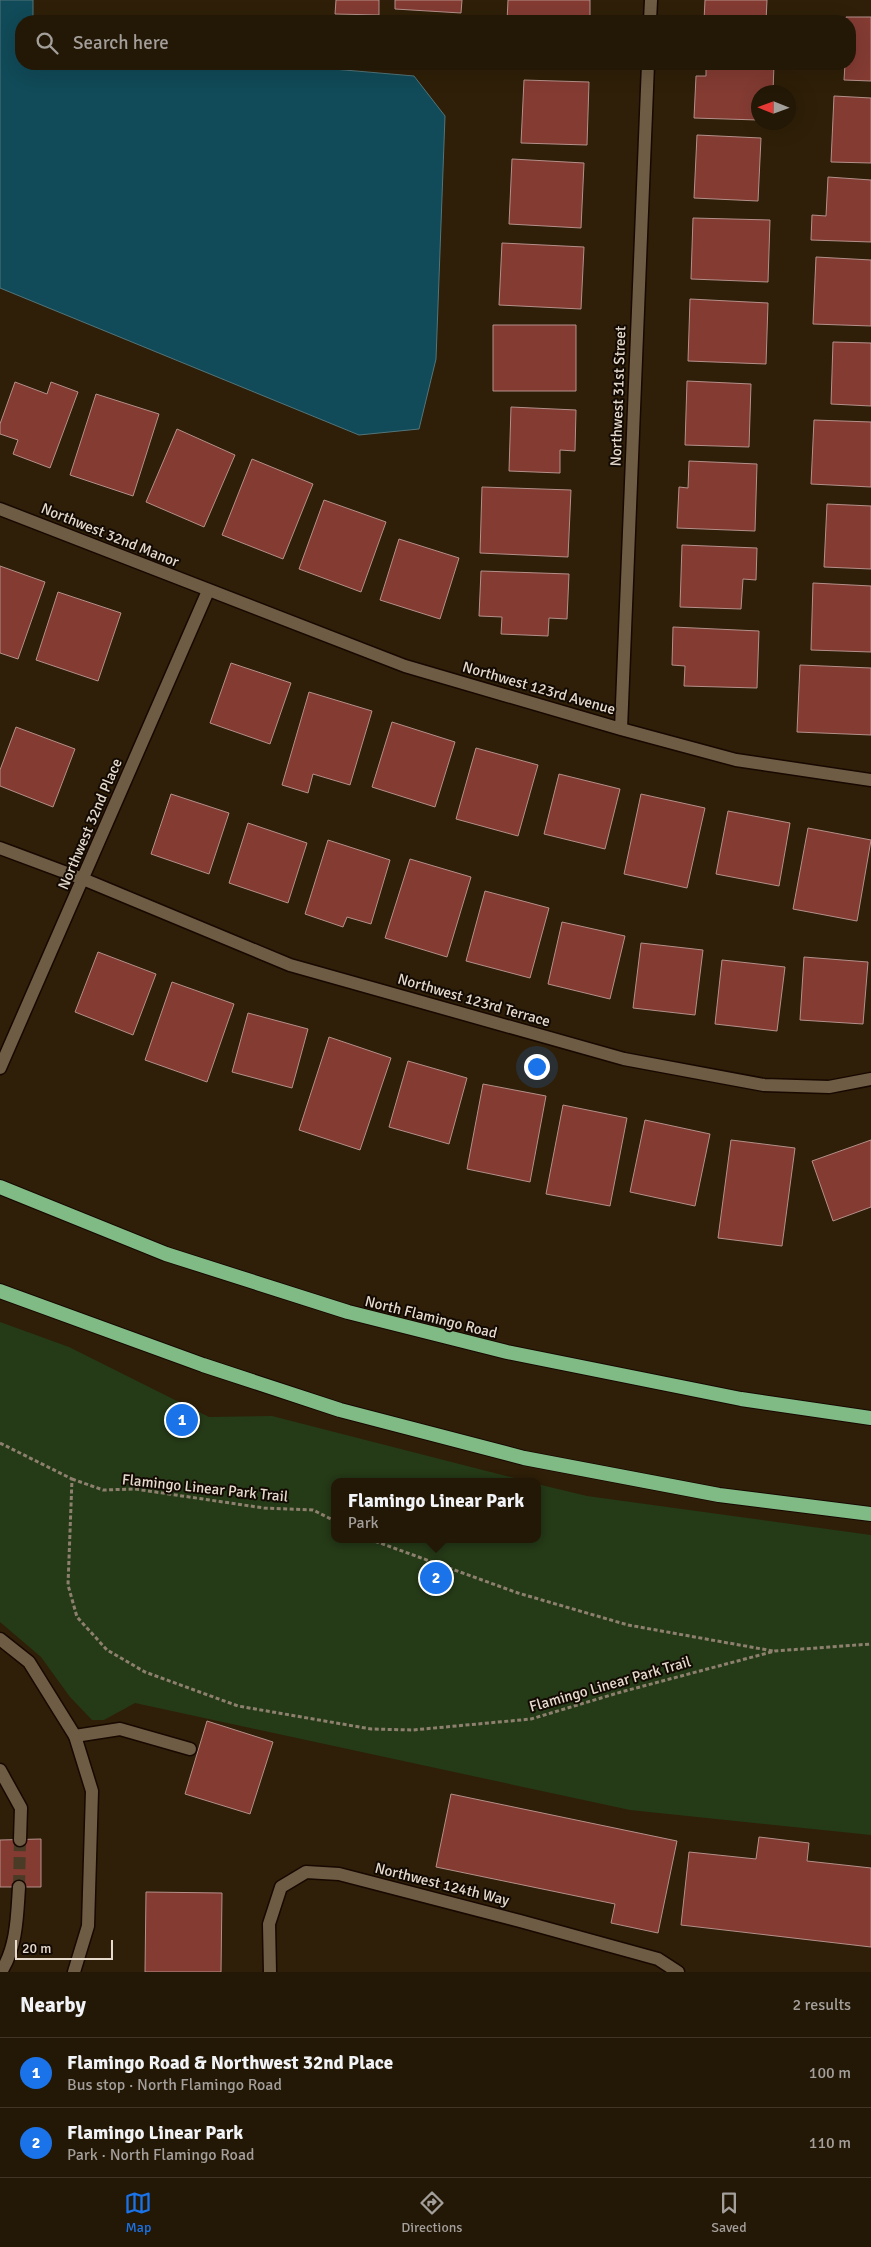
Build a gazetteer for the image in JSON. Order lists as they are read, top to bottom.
{
  "streets": {
    "highway": ["North Flamingo Road"],
    "street": [
      "Northwest 31st Street",
      "Northwest 32nd Manor",
      "Northwest 123rd Avenue",
      "Northwest 32nd Place",
      "Northwest 123rd Terrace",
      "Northwest 124th Way"
    ],
    "path": ["Flamingo Linear Park Trail"]
  },
  "crossings": [
    ["Northwest 31st Street", "Northwest 123rd Avenue"],
    ["Northwest 32nd Manor", "Northwest 123rd Avenue"],
    ["Northwest 32nd Manor", "Northwest 32nd Place"],
    ["Northwest 123rd Avenue", "Northwest 32nd Place"],
    ["Northwest 32nd Place", "Northwest 123rd Terrace"]
  ],
  "scale_bar": "20 m",
  "north": "left",
  "page": {
    "search": "Search here",
    "pins": ["1", "2"],
    "popup": ["Flamingo Linear Park", "Park"],
    "scale": "20 m",
    "heading": ["Nearby", "2 results"],
    "list": [
      {
        "mark": "1",
        "name": "Flamingo Road & Northwest 32nd Place",
        "note": "Bus stop · North Flamingo Road",
        "value": "100 m"
      },
      {
        "mark": "2",
        "name": "Flamingo Linear Park",
        "note": "Park · North Flamingo Road",
        "value": "110 m"
      }
    ],
    "nav": ["Map", "Directions", "Saved"]
  }
}
